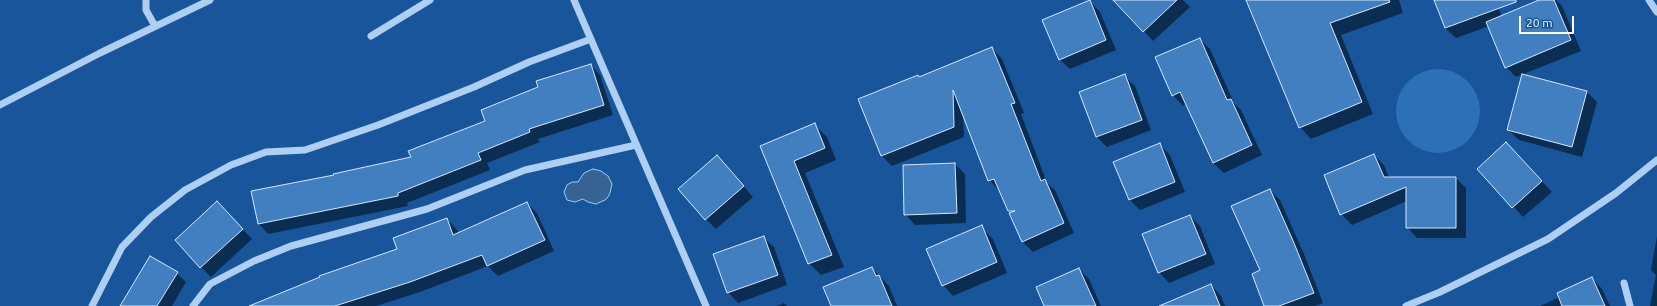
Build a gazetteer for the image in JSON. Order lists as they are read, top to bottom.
{
  "scale_bar": "20 m"
}
